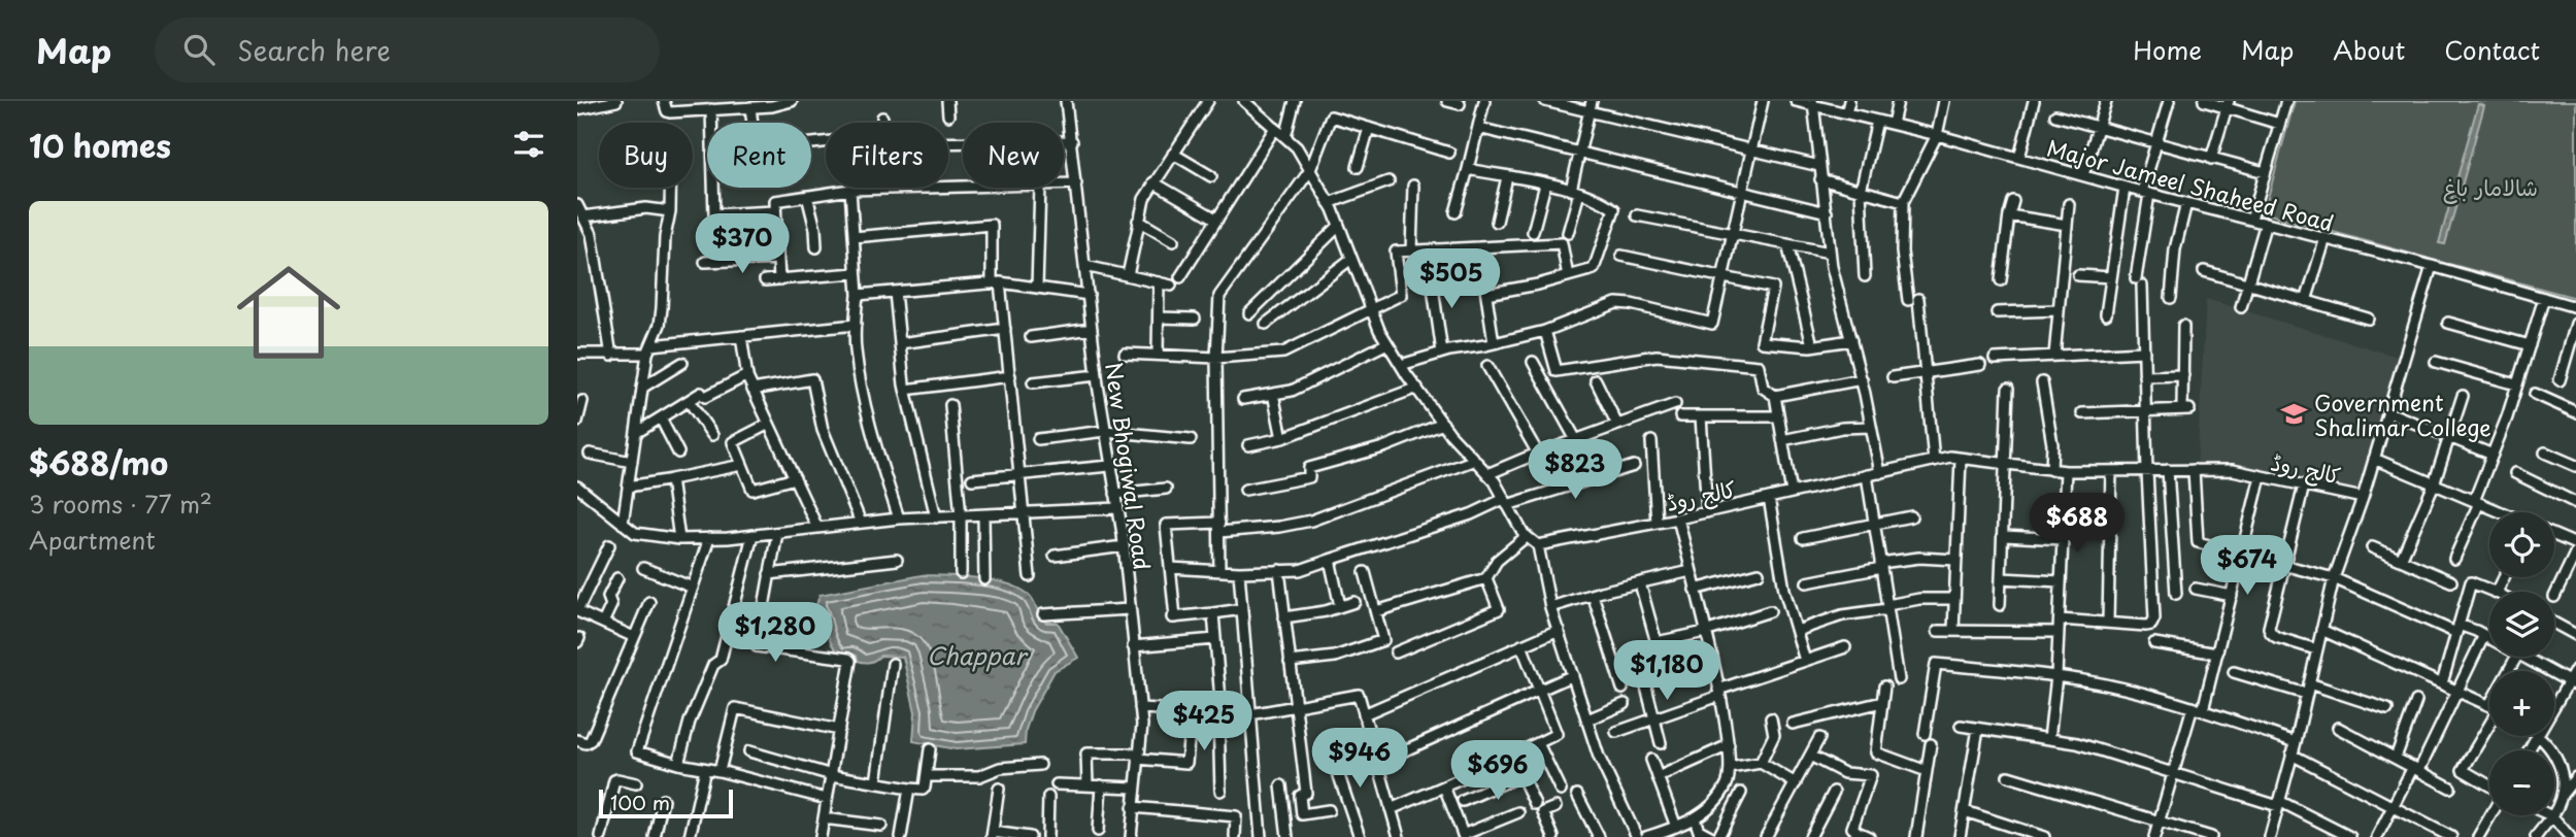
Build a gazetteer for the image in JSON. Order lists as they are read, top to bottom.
{
  "streets": {
    "street": ["Major Jameel Shaheed Road", "New Bhogiwal Road", "کالج روڈ"]
  },
  "water": ["Chappar"],
  "parks": ["شالامار باغ"],
  "places": {
    "school or university": ["Government Shalimar College"]
  },
  "scale_bar": "100 m",
  "page": {
    "header": "Map",
    "search": "Search here",
    "nav": [
      "Home",
      "Map",
      "About",
      "Contact"
    ],
    "heading": "10 homes",
    "chip": [
      "Buy",
      "Rent",
      "Filters",
      "New"
    ],
    "list": [
      {
        "name": "$688/mo",
        "note": "3 rooms · 77 m² · Apartment"
      }
    ],
    "price": [
      "$370",
      "$505",
      "$823",
      "$688",
      "$674",
      "$1,280",
      "$1,180",
      "$425",
      "$946",
      "$696"
    ],
    "map_buttons": ["+", "−"],
    "scale": "100 m"
  }
}
